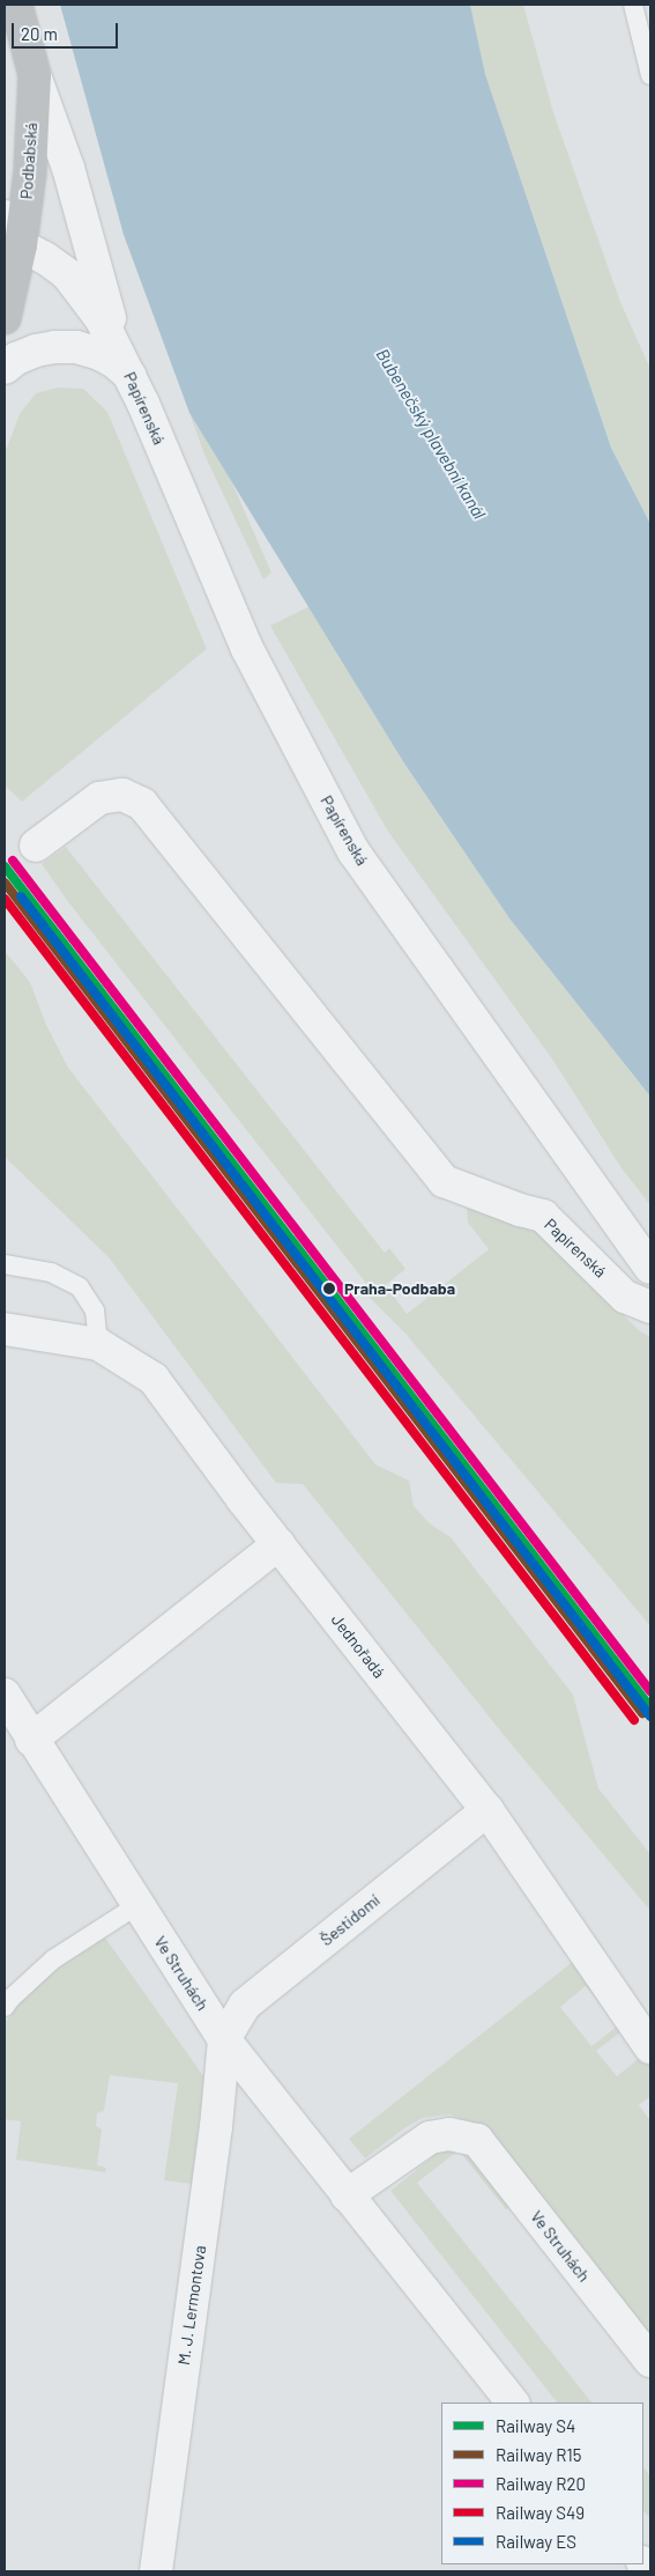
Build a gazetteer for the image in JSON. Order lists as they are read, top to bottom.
{
  "streets": {
    "main road": ["Podbabská"],
    "street": [
      "Papírenská",
      "Jednořadá",
      "Šestidomí",
      "Ve Struhách",
      "M. J. Lermontova"
    ]
  },
  "crossings": [
    ["Podbabská", "Papírenská"],
    ["Jednořadá", "Šestidomí"],
    ["Šestidomí", "Ve Struhách"],
    ["Šestidomí", "M. J. Lermontova"],
    ["Ve Struhách", "M. J. Lermontova"]
  ],
  "water": ["Bubenečský plavební kanál"],
  "places": ["Praha-Podbaba"],
  "lines": [
    "rail line R20",
    "rail line S4",
    "rail line R15",
    "rail line ES",
    "rail line S49"
  ],
  "legend": [
    "Railway S4",
    "Railway R15",
    "Railway R20",
    "Railway S49",
    "Railway ES"
  ],
  "scale_bar": "20 m"
}
